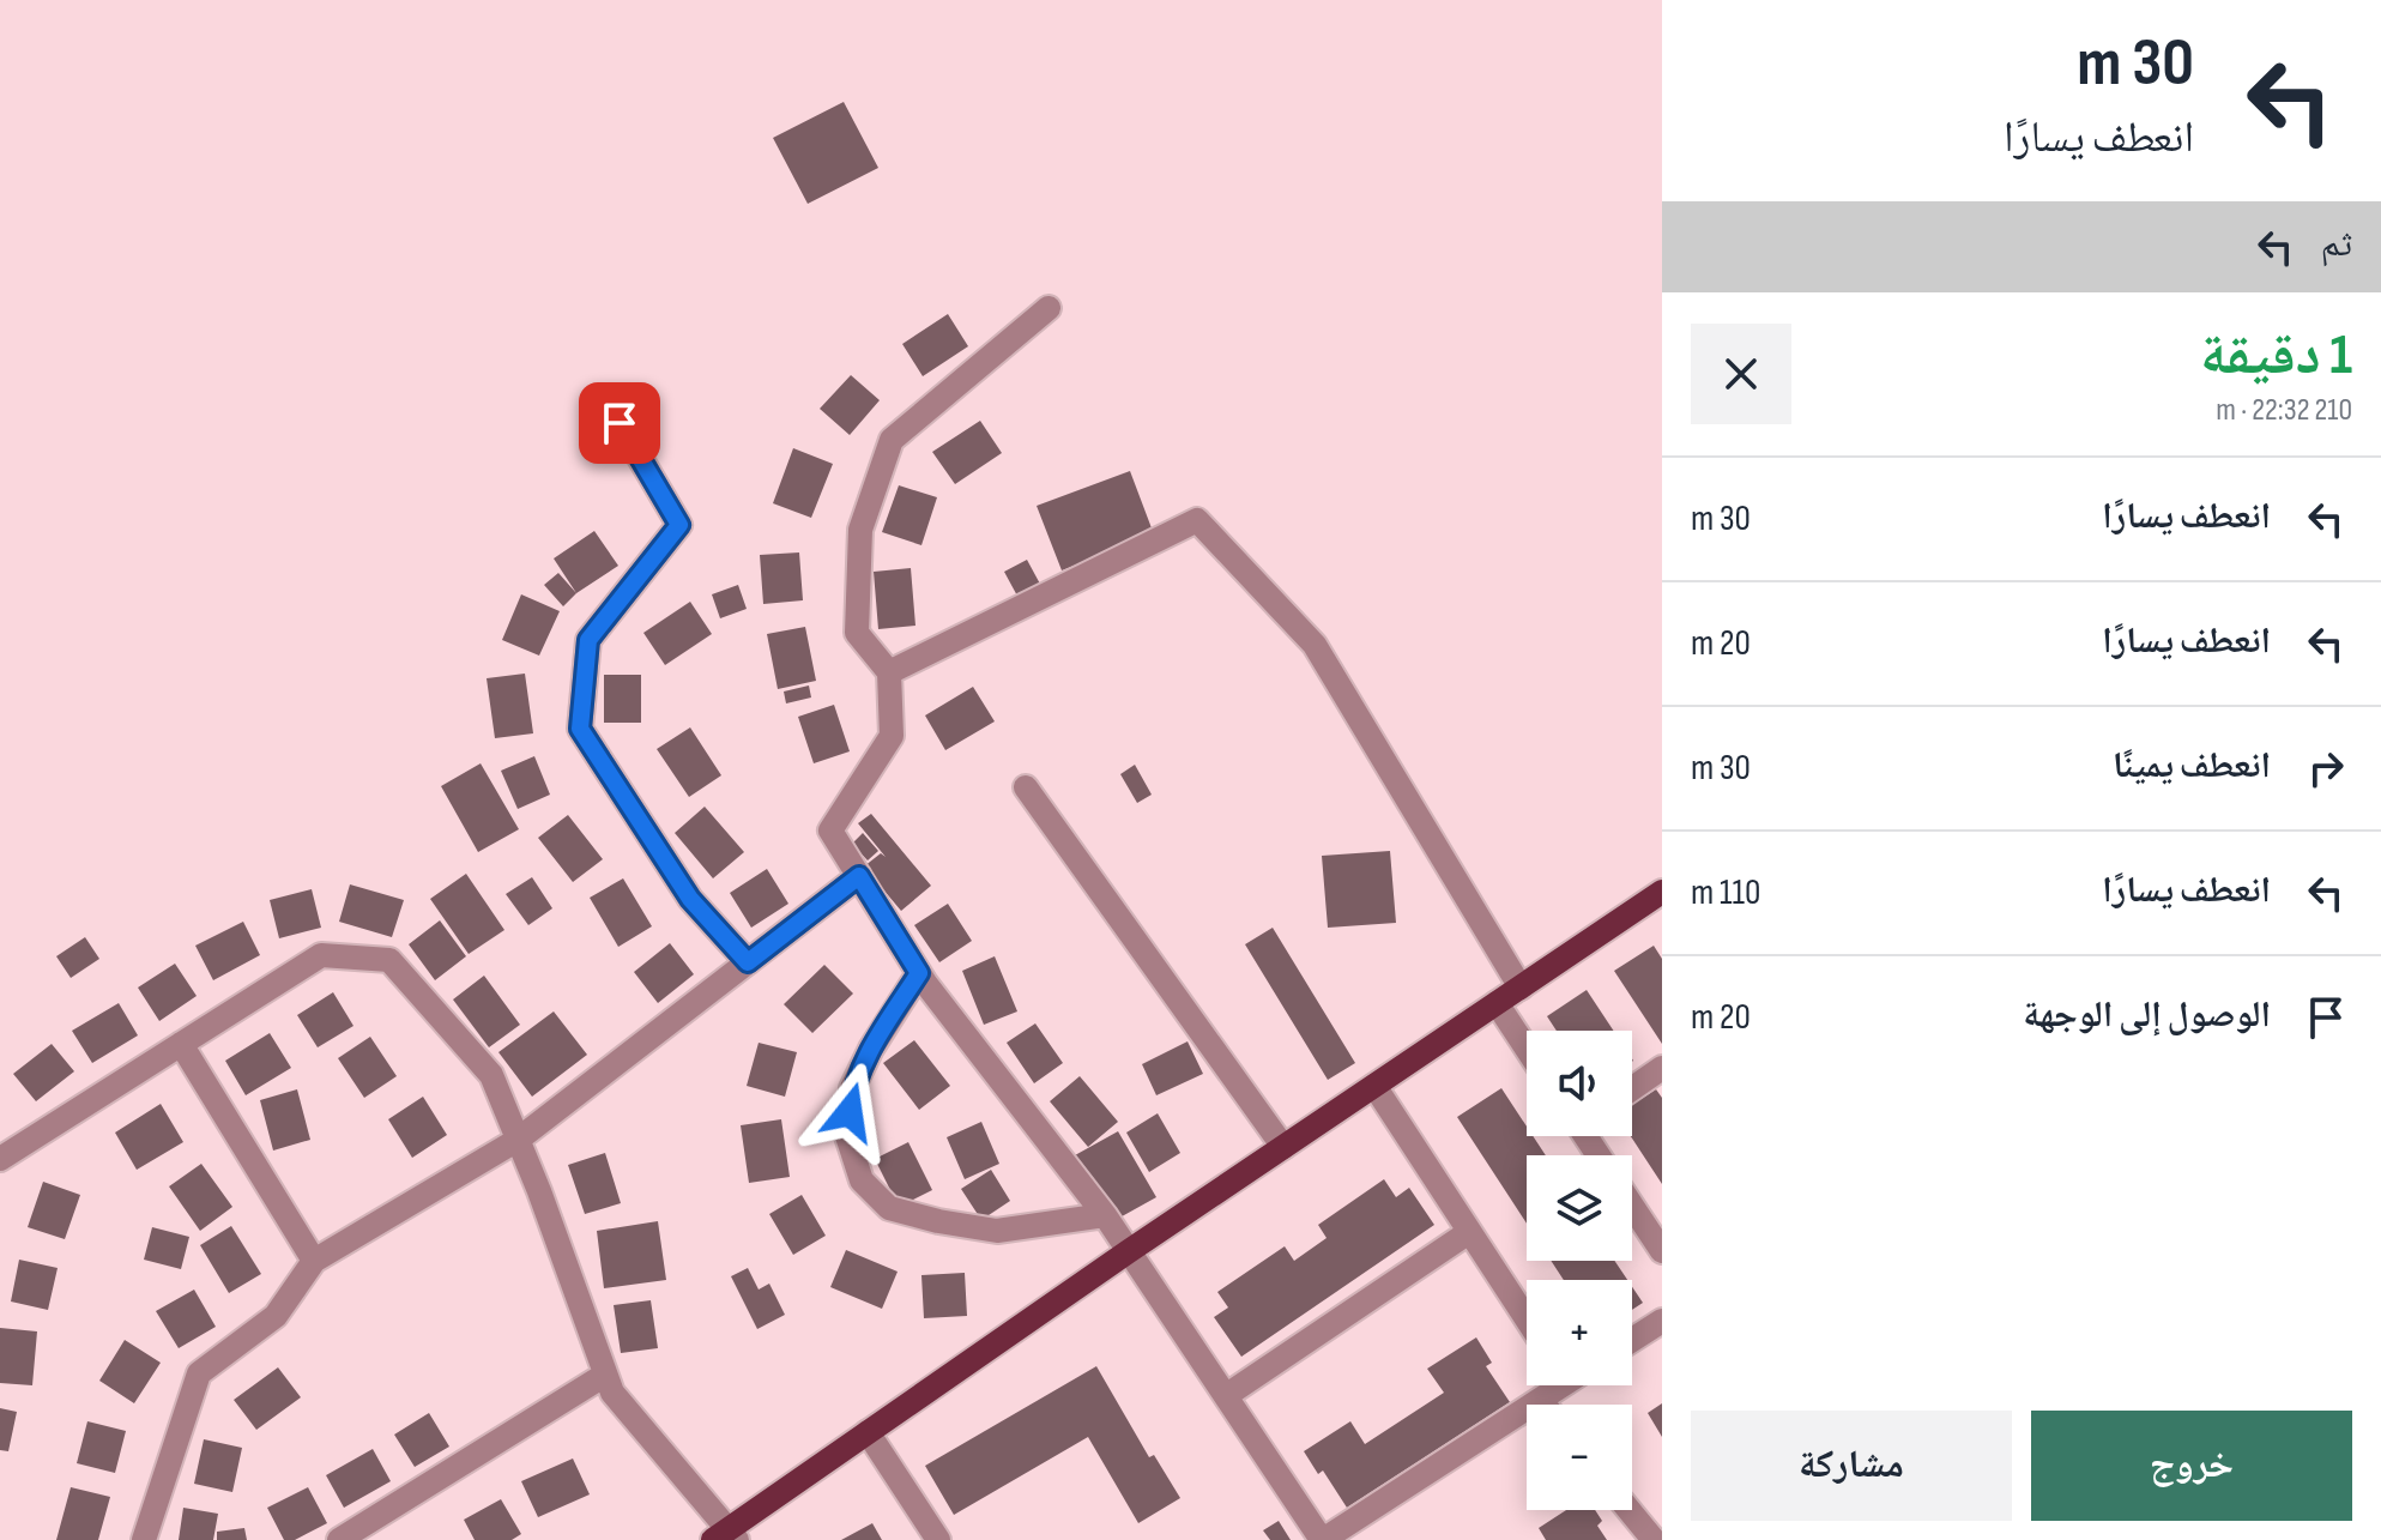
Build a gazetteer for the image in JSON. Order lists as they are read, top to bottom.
{
  "page": {
    "turn": ["30 m", "انعطف يسارًا"],
    "then": "ثم",
    "heading": ["1 دقيقة", "210 m · 22:32"],
    "list": [
      {
        "name": "انعطف يسارًا",
        "value": "30 m"
      },
      {
        "name": "انعطف يسارًا",
        "value": "20 m"
      },
      {
        "name": "انعطف يمينًا",
        "value": "30 m"
      },
      {
        "name": "انعطف يسارًا",
        "value": "110 m"
      },
      {
        "name": "الوصول إلى الوجهة",
        "value": "20 m"
      }
    ],
    "map_buttons": ["+", "−"],
    "buttons": ["خروج", "مشاركة"]
  }
}
